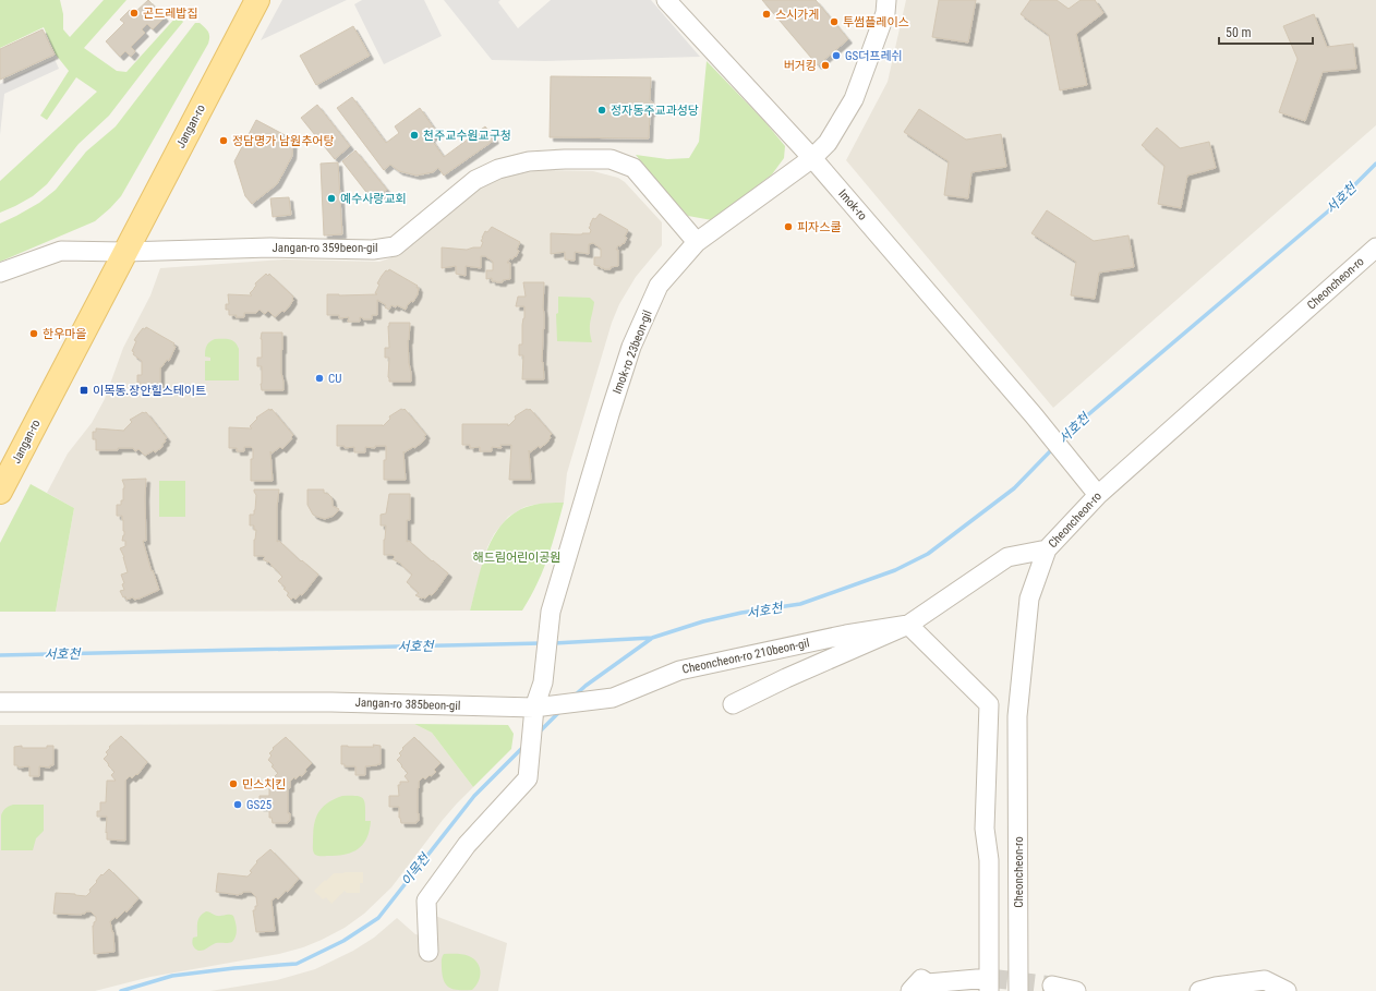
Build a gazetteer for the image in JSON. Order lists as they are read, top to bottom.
{
  "streets": {
    "main road": ["Jangan-ro"],
    "street": [
      "Imok-ro",
      "Jangan-ro 359beon-gil",
      "Cheoncheon-ro",
      "Imok-ro 23beon-gil",
      "Cheoncheon-ro 210beon-gil",
      "Jangan-ro 385beon-gil"
    ]
  },
  "crossings": [
    ["Jangan-ro", "Jangan-ro 359beon-gil"],
    ["Imok-ro", "Cheoncheon-ro"],
    ["Imok-ro", "Imok-ro 23beon-gil"],
    ["Jangan-ro 359beon-gil", "Imok-ro 23beon-gil"],
    ["Cheoncheon-ro", "Cheoncheon-ro 210beon-gil"],
    ["Imok-ro 23beon-gil", "Cheoncheon-ro 210beon-gil"],
    ["Imok-ro 23beon-gil", "Jangan-ro 385beon-gil"],
    ["Cheoncheon-ro 210beon-gil", "Jangan-ro 385beon-gil"]
  ],
  "water": ["서호천", "이목천"],
  "parks": ["해드림어린이공원"],
  "places": {
    "other": [
      "곤드레밥집",
      "스시가게",
      "투썸플레이스",
      "GS더프레쉬",
      "버거킹",
      "정자동주교과성당",
      "천주교수원교구청",
      "정담명가 남원추어탕",
      "예수사랑교회",
      "피자스쿨",
      "한우마을",
      "CU",
      "민스치킨",
      "GS25"
    ],
    "transit": ["이목동.장안힐스테이트"]
  },
  "scale_bar": "50 m"
}
